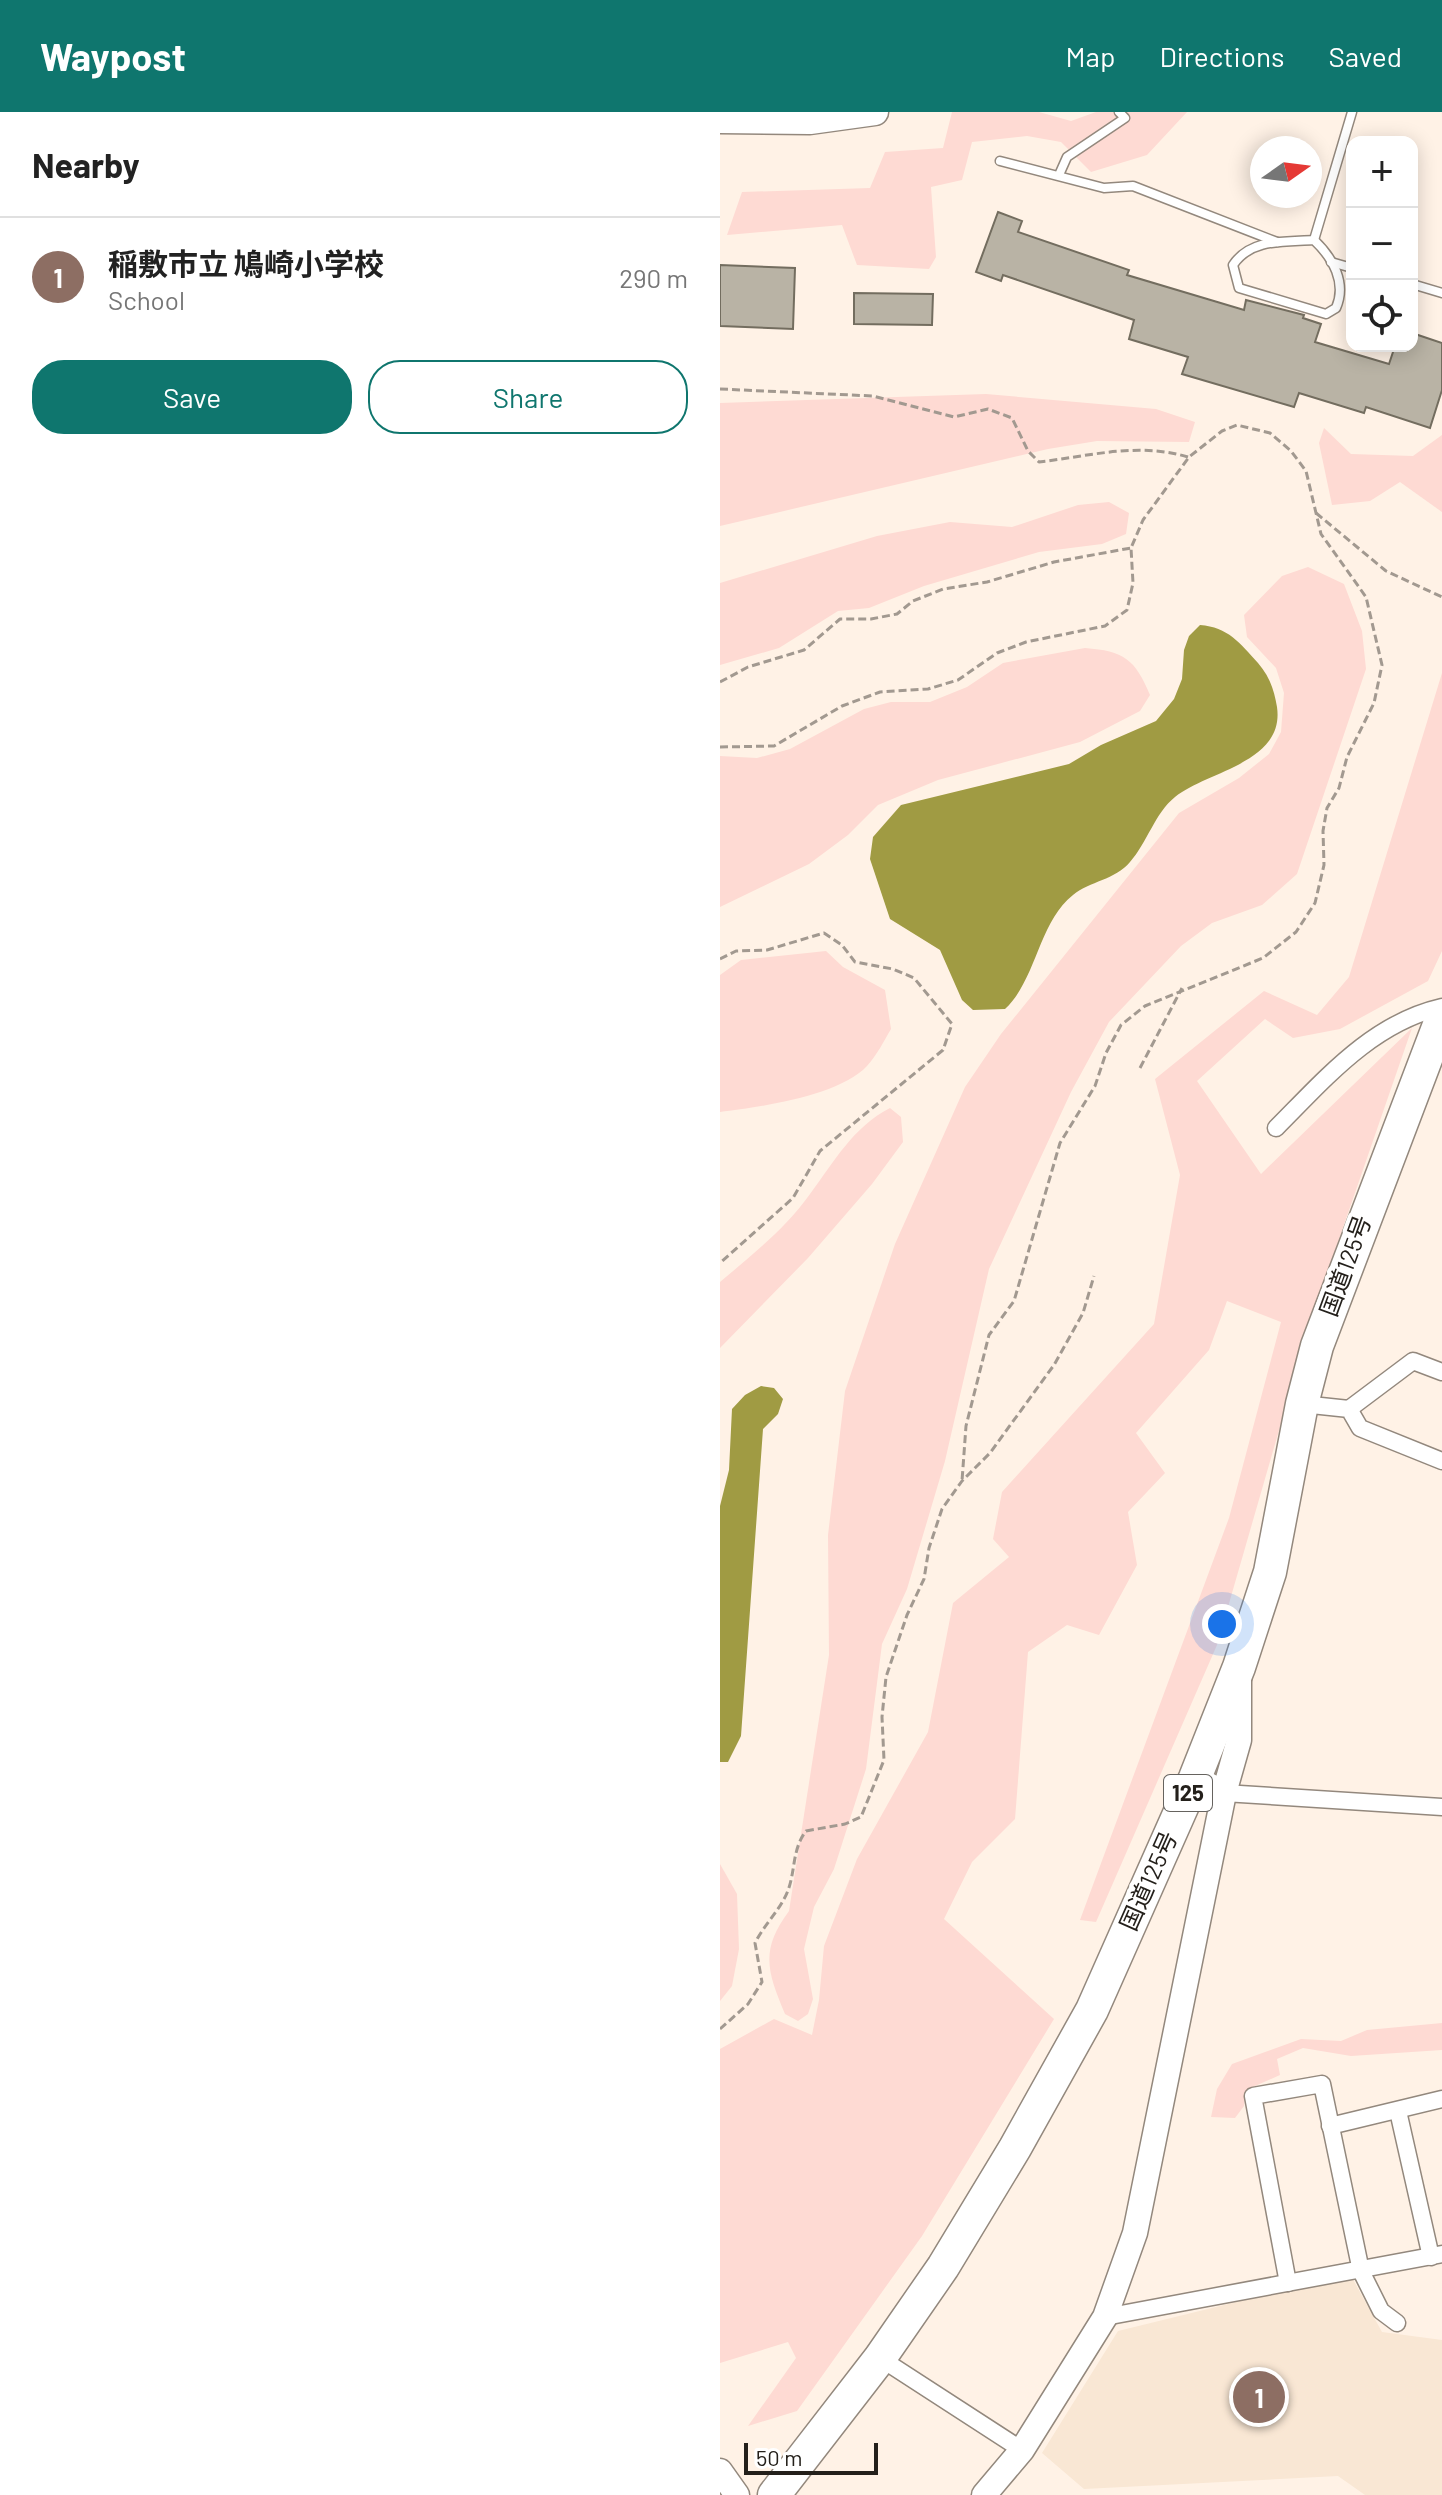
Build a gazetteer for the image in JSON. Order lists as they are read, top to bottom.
{
  "streets": {
    "highway": ["国道125号", "125"]
  },
  "scale_bar": "50 m",
  "north": "right",
  "page": {
    "header": "Waypost",
    "nav": ["Map", "Directions", "Saved"],
    "heading": "Nearby",
    "map_buttons": ["+", "−"],
    "list": [
      {
        "mark": "1",
        "name": "稲敷市立 鳩崎小学校",
        "note": "School",
        "value": "290 m"
      }
    ],
    "buttons": ["Save", "Share"],
    "pins": "1",
    "scale": "50 m"
  }
}
